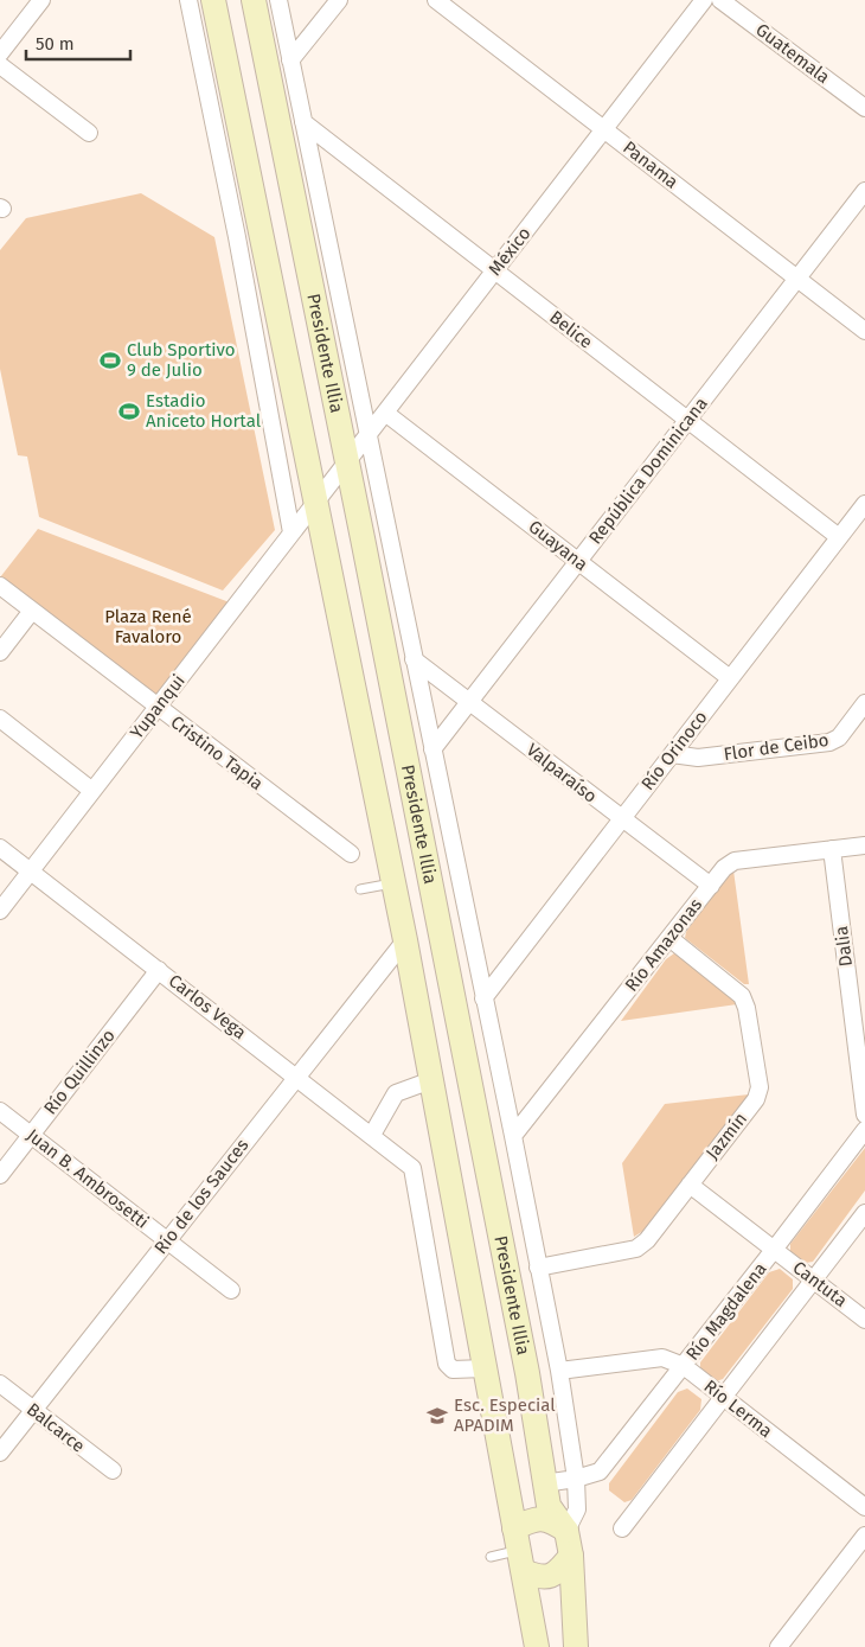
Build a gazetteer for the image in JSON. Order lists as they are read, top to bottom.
{
  "streets": {
    "main road": ["Presidente Illia"],
    "street": [
      "Guatemala",
      "Panama",
      "México",
      "Belice",
      "República Dominicana",
      "Guayana",
      "Yupanqui",
      "Flor de Ceibo",
      "Río Orinoco",
      "Cristino Tapia",
      "Valparaíso",
      "Río Amazonas",
      "Dalia",
      "Carlos Vega",
      "Río Quillinzo",
      "Jazmín",
      "Juan B. Ambrosetti",
      "Río de los Sauces",
      "Cantuta",
      "Río Magdalena",
      "Río Lerma",
      "Balcarce"
    ]
  },
  "crossings": [
    ["Panama", "México"],
    ["Panama", "República Dominicana"],
    ["México", "Belice"],
    ["México", "Presidente Illia"],
    ["México", "Guayana"],
    ["México", "Yupanqui"],
    ["Belice", "República Dominicana"],
    ["Belice", "Río Orinoco"],
    ["Presidente Illia", "Yupanqui"],
    ["Presidente Illia", "Carlos Vega"],
    ["Presidente Illia", "Río de los Sauces"],
    ["Presidente Illia", "Río Magdalena"],
    ["República Dominicana", "Guayana"],
    ["República Dominicana", "Valparaíso"],
    ["Guayana", "Río Orinoco"],
    ["Yupanqui", "Cristino Tapia"],
    ["Yupanqui", "Carlos Vega"],
    ["Flor de Ceibo", "Río Orinoco"],
    ["Río Orinoco", "Valparaíso"],
    ["Valparaíso", "Río Amazonas"],
    ["Río Amazonas", "Dalia"],
    ["Río Amazonas", "Jazmín"],
    ["Carlos Vega", "Río Quillinzo"],
    ["Carlos Vega", "Río de los Sauces"],
    ["Río Quillinzo", "Juan B. Ambrosetti"],
    ["Jazmín", "Cantuta"],
    ["Juan B. Ambrosetti", "Río de los Sauces"],
    ["Río de los Sauces", "Balcarce"],
    ["Cantuta", "Río Magdalena"],
    ["Río Magdalena", "Río Lerma"]
  ],
  "parks": ["Plaza René Favaloro"],
  "places": {
    "sports": ["Club Sportivo 9 de Julio", "Estadio Aniceto Hortal"],
    "school or university": ["Esc. Especial APADIM"]
  },
  "scale_bar": "50 m"
}
